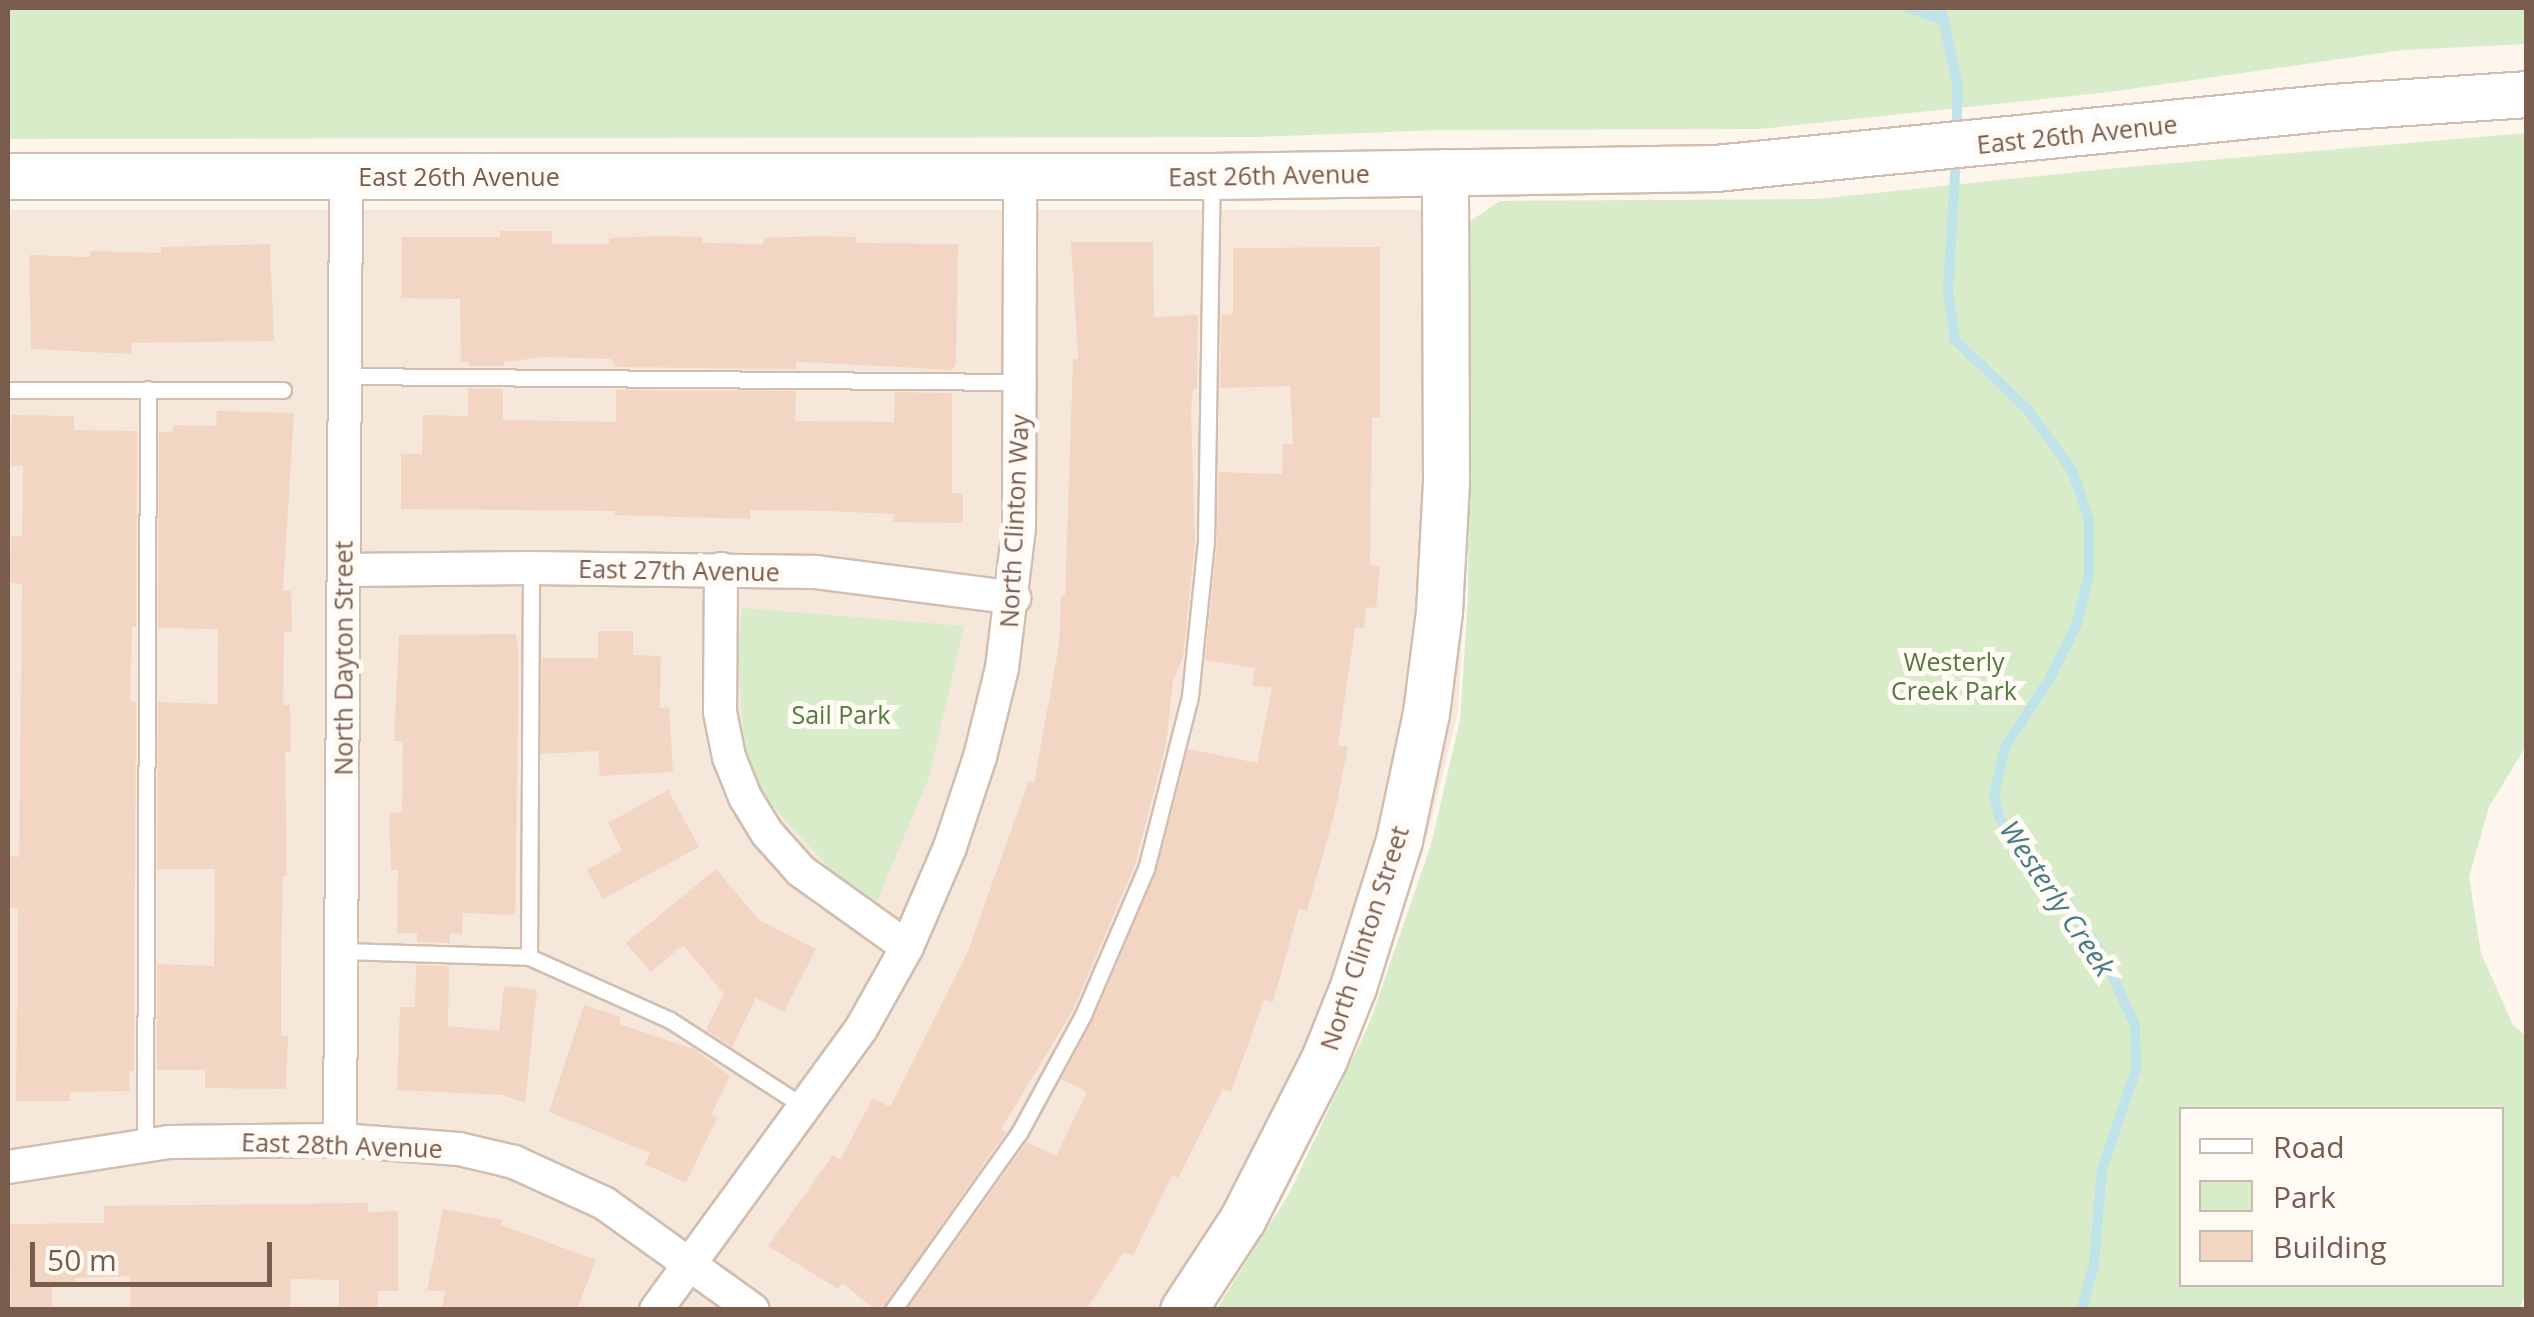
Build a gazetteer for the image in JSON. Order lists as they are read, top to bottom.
{
  "streets": {
    "street": [
      "East 26th Avenue",
      "North Clinton Way",
      "East 27th Avenue",
      "North Dayton Street",
      "North Clinton Street",
      "East 28th Avenue"
    ]
  },
  "crossings": [
    ["East 26th Avenue", "North Clinton Way"],
    ["East 26th Avenue", "North Dayton Street"],
    ["East 26th Avenue", "North Clinton Street"],
    ["North Clinton Way", "East 27th Avenue"],
    ["North Clinton Way", "East 28th Avenue"],
    ["East 27th Avenue", "North Dayton Street"],
    ["North Dayton Street", "East 28th Avenue"]
  ],
  "water": ["Westerly Creek"],
  "parks": ["Westerly Creek Park", "Sail Park"],
  "legend": ["Road", "Park", "Building"],
  "scale_bar": "50 m"
}
